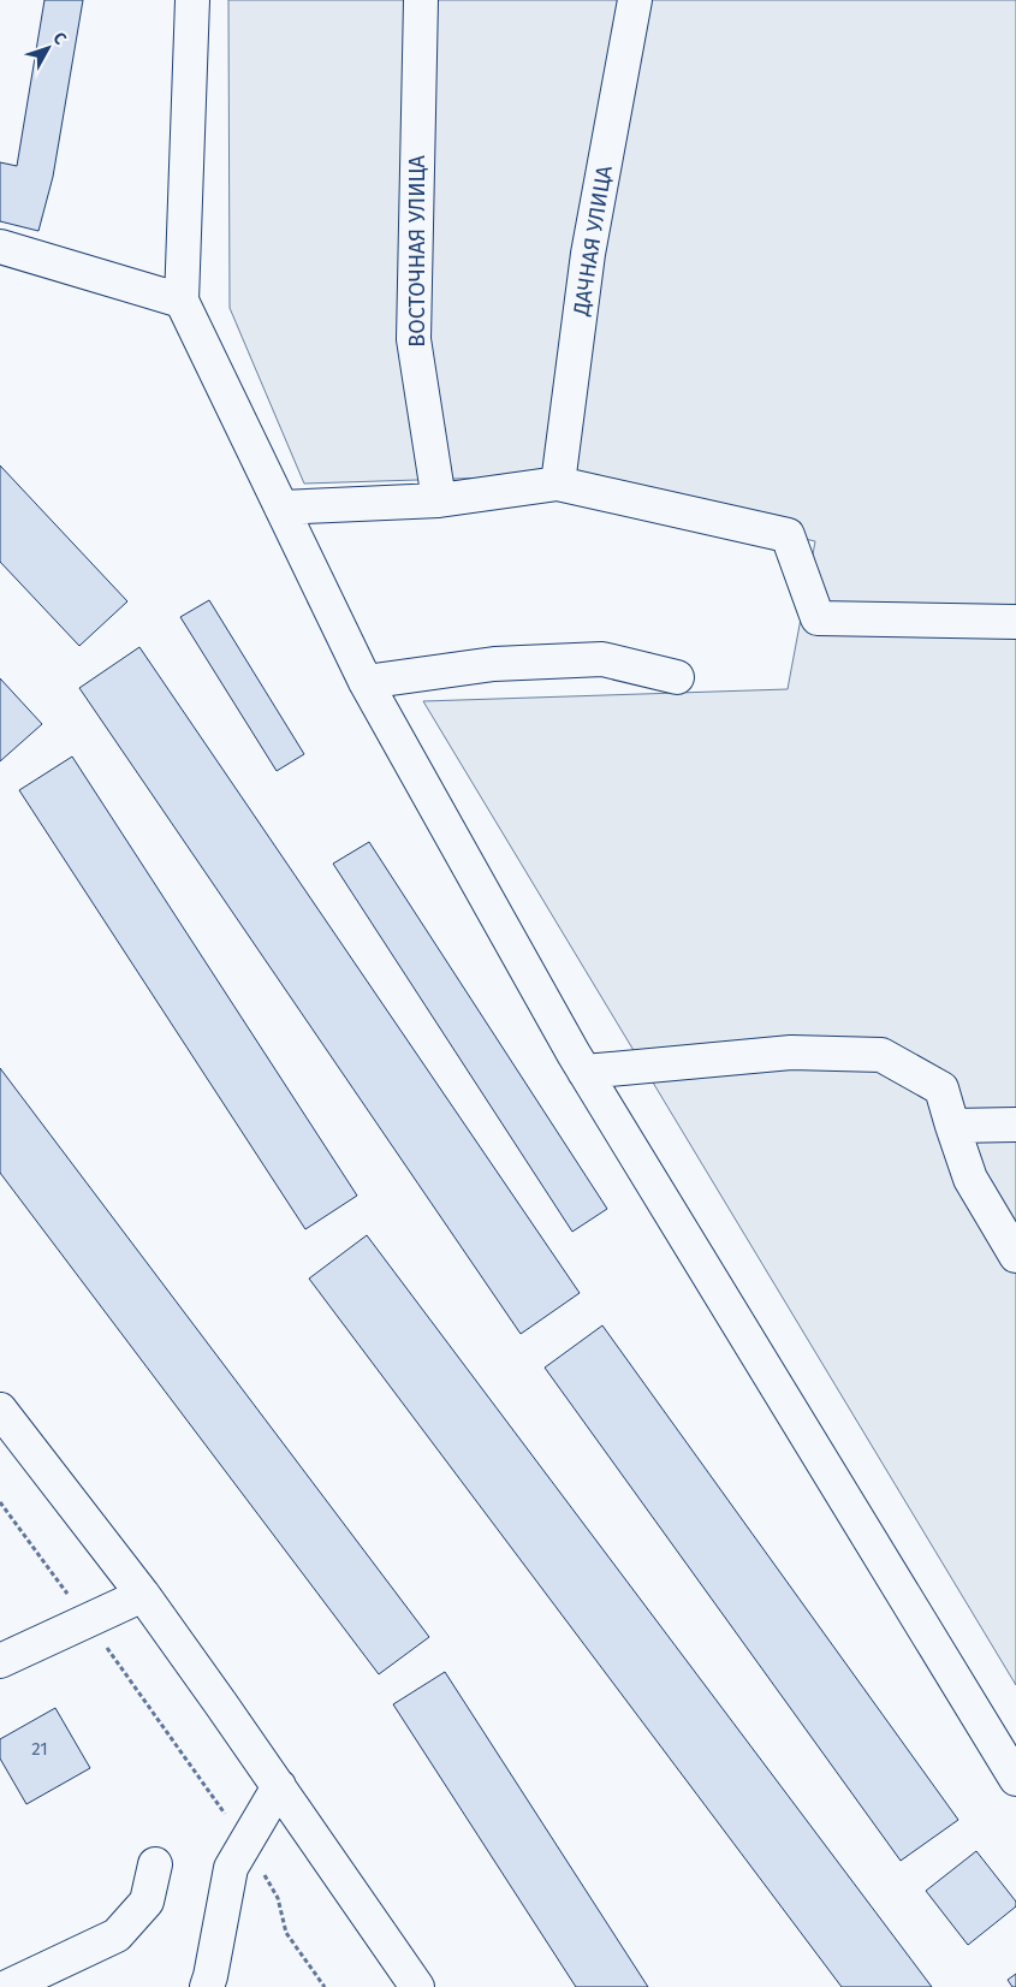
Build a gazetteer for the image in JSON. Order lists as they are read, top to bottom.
{
  "streets": {
    "street": ["ДАЧНАЯ УЛИЦА", "ВОСТОЧНАЯ УЛИЦА"]
  },
  "house_numbers": ["21"],
  "north": "top right"
}
